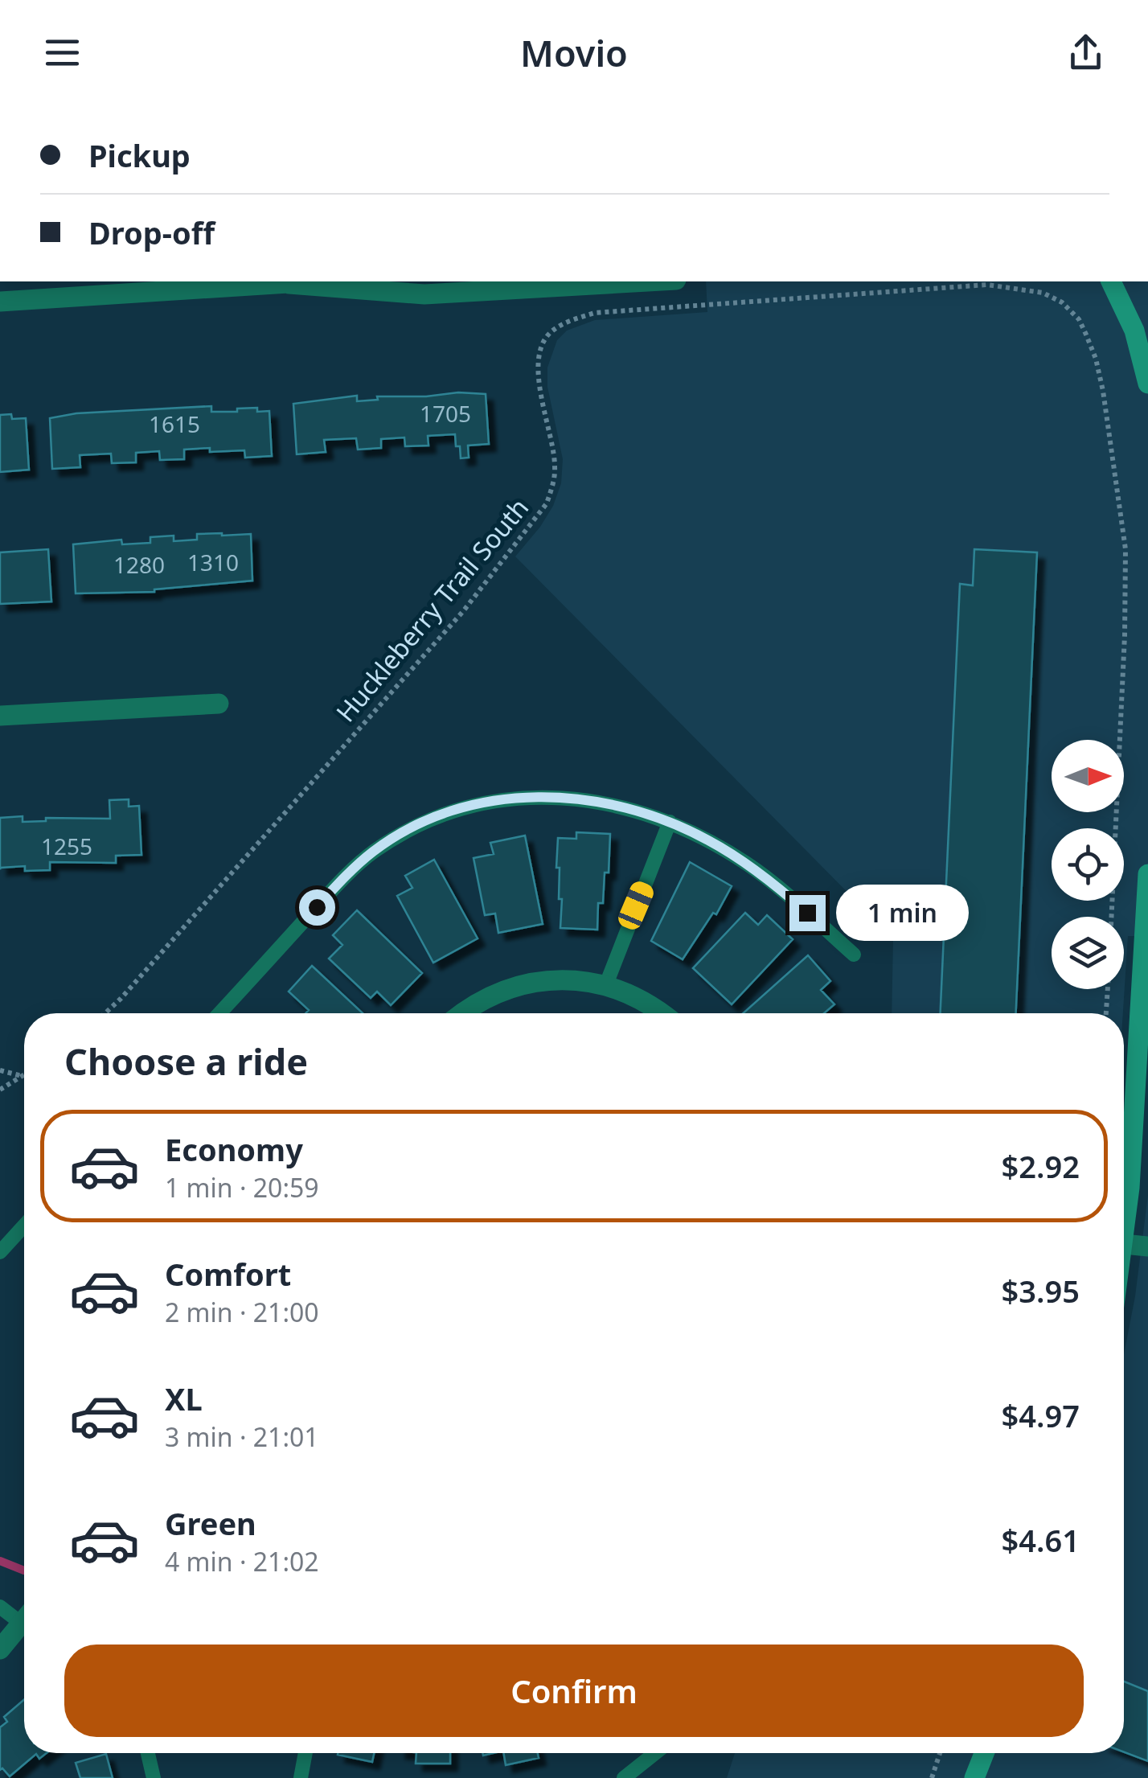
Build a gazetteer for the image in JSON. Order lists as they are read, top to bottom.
{
  "streets": {
    "path": ["Huckleberry Trail South"]
  },
  "house_numbers": [
    "1705",
    "1615",
    "1310",
    "1280",
    "1255"
  ],
  "north": "right",
  "page": {
    "header": "Movio",
    "banner": ["Pickup", "Drop-off"],
    "bubble": "1 min",
    "heading": "Choose a ride",
    "list": [
      {
        "name": "Economy",
        "note": "1 min · 20:59",
        "value": "$2.92"
      },
      {
        "name": "Comfort",
        "note": "2 min · 21:00",
        "value": "$3.95"
      },
      {
        "name": "XL",
        "note": "3 min · 21:01",
        "value": "$4.97"
      },
      {
        "name": "Green",
        "note": "4 min · 21:02",
        "value": "$4.61"
      }
    ],
    "buttons": "Confirm"
  }
}
